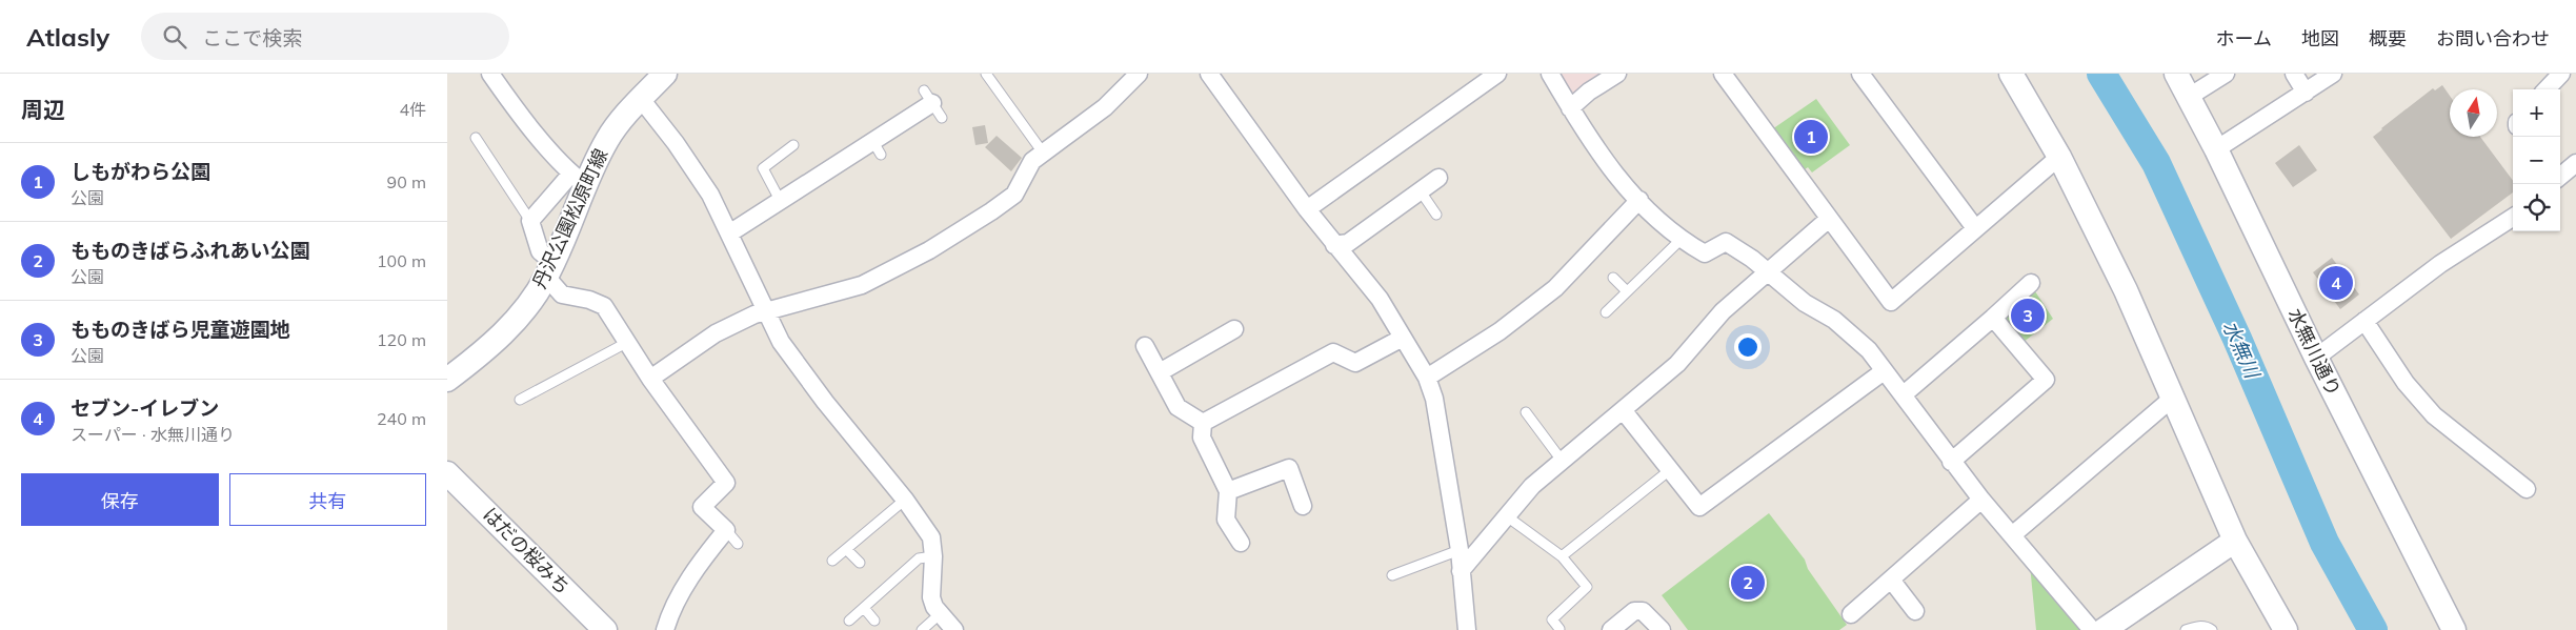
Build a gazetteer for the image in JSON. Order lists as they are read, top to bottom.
{
  "streets": {
    "street": ["丹沢公園松原町線", "水無川通り", "はだの桜みち"]
  },
  "water": ["水無川"],
  "north": "top",
  "page": {
    "header": "Atlasly",
    "search": "ここで検索",
    "nav": [
      "ホーム",
      "地図",
      "概要",
      "お問い合わせ"
    ],
    "heading": ["周辺", "4件"],
    "map_buttons": ["+", "−"],
    "pins": [
      "1",
      "4",
      "3",
      "2"
    ],
    "list": [
      {
        "mark": "1",
        "name": "しもがわら公園",
        "note": "公園",
        "value": "90 m"
      },
      {
        "mark": "2",
        "name": "もものきばらふれあい公園",
        "note": "公園",
        "value": "100 m"
      },
      {
        "mark": "3",
        "name": "もものきばら児童遊園地",
        "note": "公園",
        "value": "120 m"
      },
      {
        "mark": "4",
        "name": "セブン-イレブン",
        "note": "スーパー · 水無川通り",
        "value": "240 m"
      }
    ],
    "buttons": ["保存", "共有"]
  }
}
